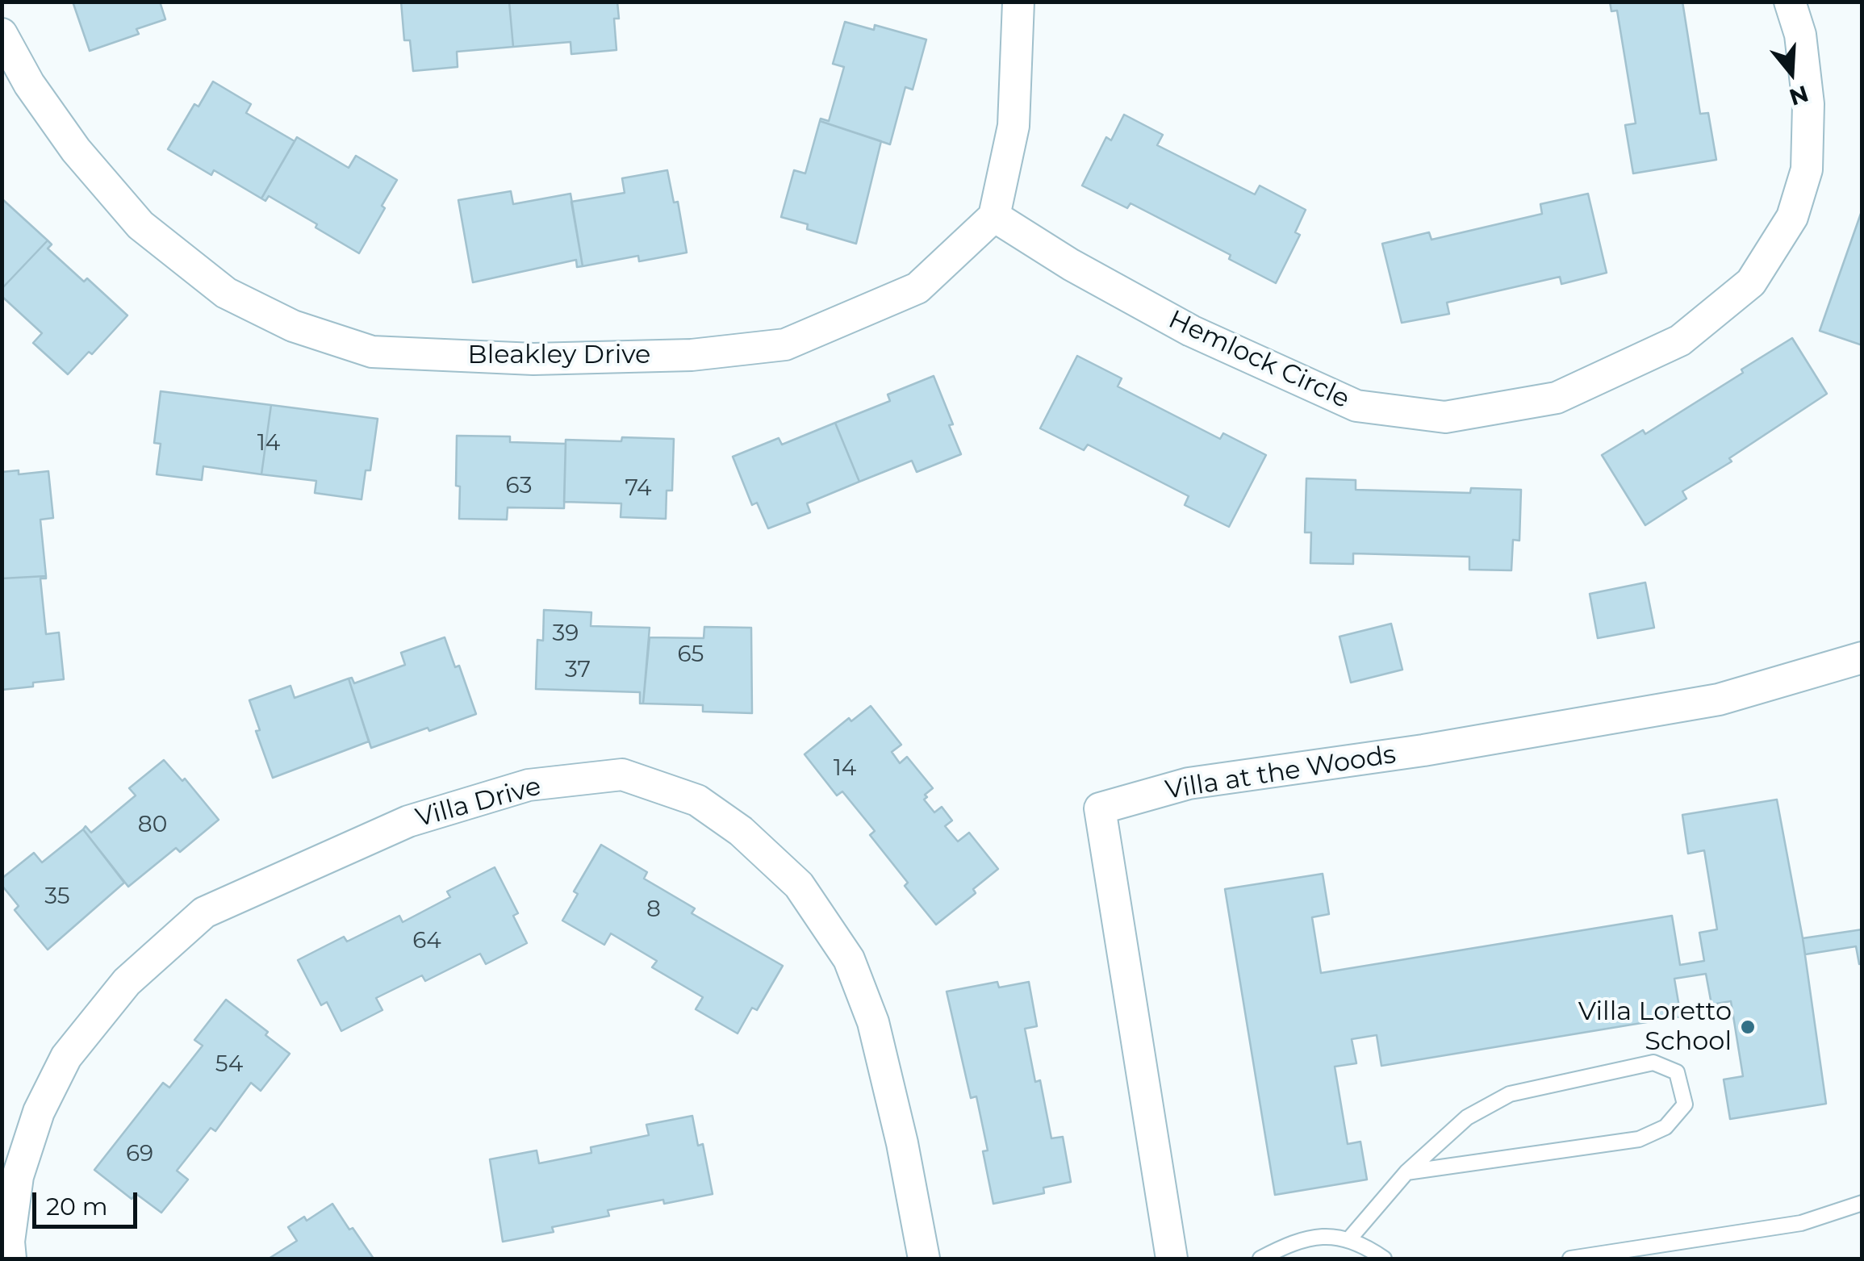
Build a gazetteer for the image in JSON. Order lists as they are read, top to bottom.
{
  "streets": {
    "street": [
      "Bleakley Drive",
      "Hemlock Circle",
      "Villa at the Woods",
      "Villa Drive"
    ]
  },
  "crossings": [
    ["Bleakley Drive", "Hemlock Circle"]
  ],
  "places": ["Villa Loretto School"],
  "house_numbers": [
    "14",
    "63",
    "74",
    "39",
    "65",
    "37",
    "14",
    "80",
    "35",
    "8",
    "64",
    "54",
    "69"
  ],
  "scale_bar": "20 m",
  "north": "bottom"
}
